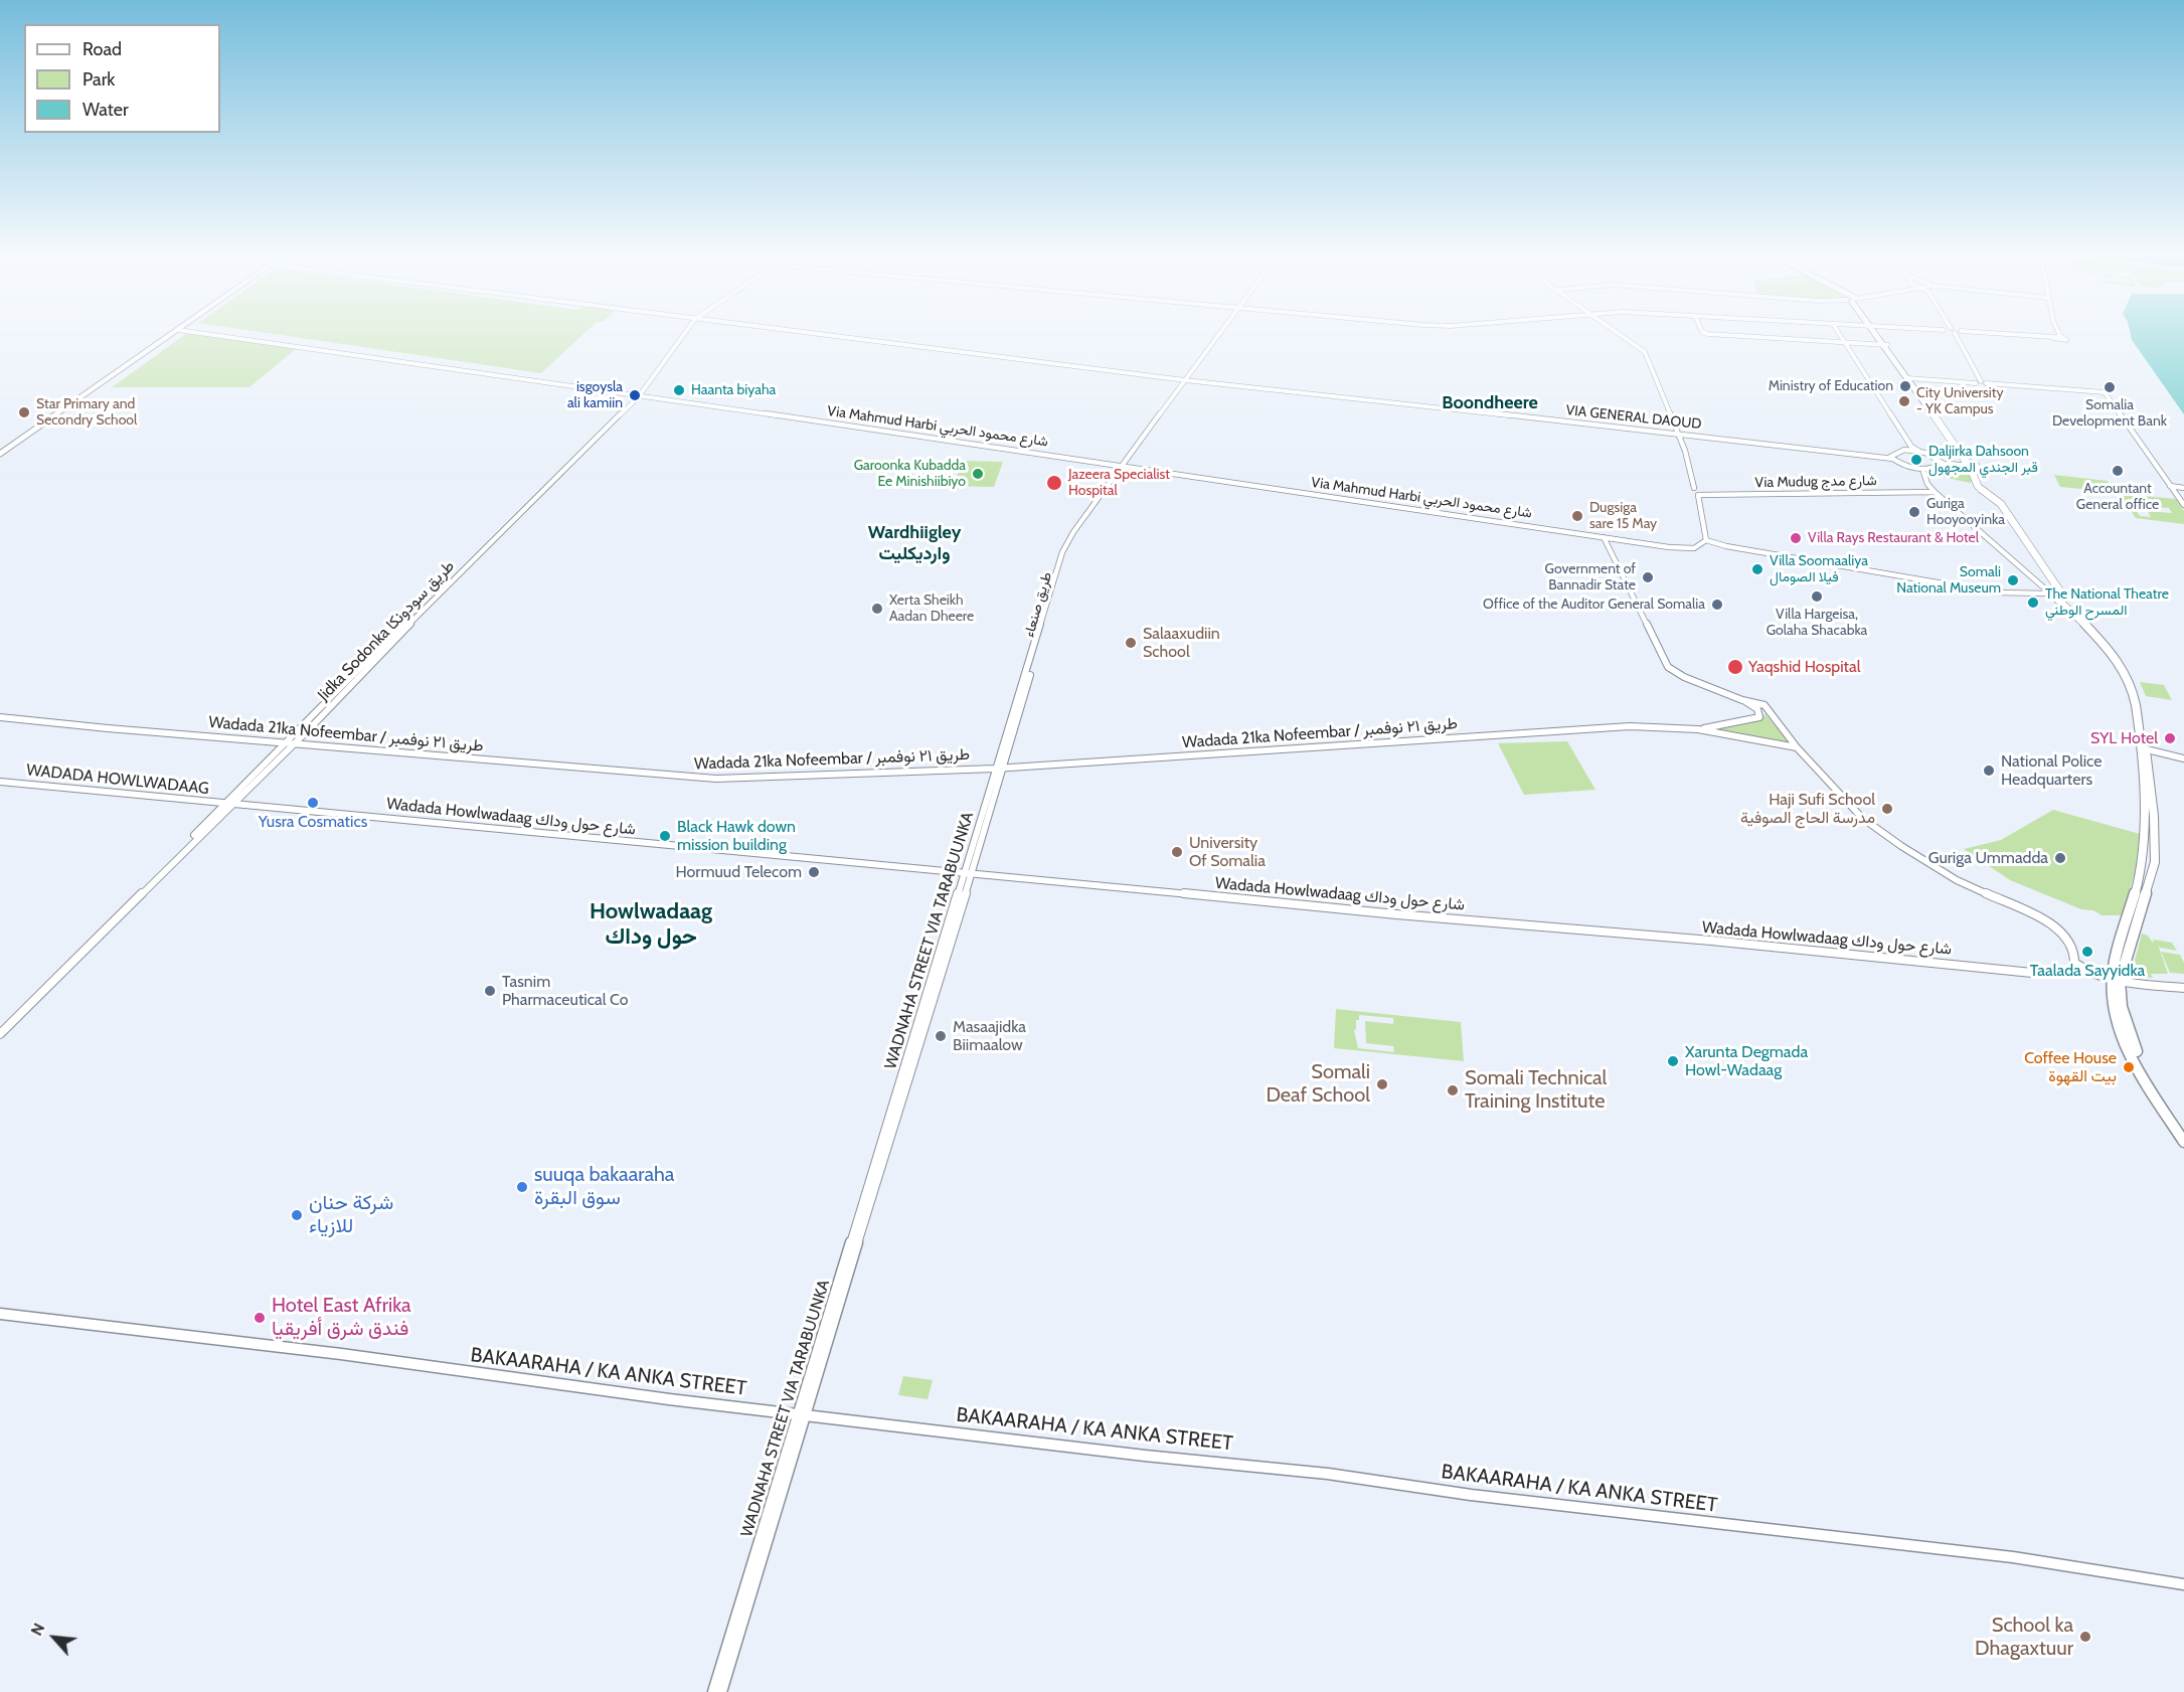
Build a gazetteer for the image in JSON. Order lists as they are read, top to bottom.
{
  "streets": {
    "street": [
      "VIA GENERAL DAOUD",
      "Via Mahmud Harbi شارع محمود الحربي",
      "Via Mudug شارع مدج",
      "طريق صنعاء",
      "Jidka Sodonka طريق سودونكا",
      "Wadada 21ka Nofeembar / طريق ٢١ نوفمبر",
      "WADADA HOWLWADAAG",
      "Wadada Howlwadaag شارع حول وداك",
      "WADNAHA STREET VIA TARABUUNKA",
      "BAKAARAHA / KA ANKA STREET"
    ]
  },
  "crossings": [
    ["Via Mahmud Harbi شارع محمود الحربي", "Via Mudug شارع مدج"],
    ["Via Mahmud Harbi شارع محمود الحربي", "Jidka Sodonka طريق سودونكا"],
    ["طريق صنعاء", "Wadada 21ka Nofeembar / طريق ٢١ نوفمبر"],
    ["Jidka Sodonka طريق سودونكا", "Wadada 21ka Nofeembar / طريق ٢١ نوفمبر"],
    ["Jidka Sodonka طريق سودونكا", "WADADA HOWLWADAAG"],
    ["Jidka Sodonka طريق سودونكا", "Wadada Howlwadaag شارع حول وداك"],
    ["WADADA HOWLWADAAG", "Wadada Howlwadaag شارع حول وداك"],
    ["WADNAHA STREET VIA TARABUUNKA", "BAKAARAHA / KA ANKA STREET"]
  ],
  "districts": ["Boondheere", "Wardhiigley وارديكليت", "Howlwadaag حول وداك"],
  "places": [
    "Ministry of Education",
    "Somalia Development Bank",
    "Haanta biyaha",
    "isgoysla ali kamiin",
    "City University - YK Campus",
    "Star Primary and Secondry School",
    "Daljirka Dahsoon قبر الجندي المجهول",
    "Accountant General office",
    "Garoonka Kubadda Ee Minishiibiyo",
    "Jazeera Specialist Hospital",
    "Guriga Hooyooyinka",
    "Dugsiga sare 15 May",
    "Villa Rays Restaurant & Hotel",
    "Villa Soomaaliya فيلا الصومال",
    "Government of Bannadir State",
    "Somali National Museum",
    "Villa Hargeisa, Golaha Shacabka",
    "The National Theatre المسرح الوطني",
    "Office of the Auditor General Somalia",
    "Xerta Sheikh Aadan Dheere",
    "Salaaxudiin School",
    "Yaqshid Hospital",
    "SYL Hotel",
    "National Police Headquarters",
    "Yusra Cosmatics",
    "Haji Sufi School مدرسة الحاج الصوفية",
    "Black Hawk down mission building",
    "University Of Somalia",
    "Guriga Ummadda",
    "Hormuud Telecom",
    "Taalada Sayyidka",
    "Tasnim Pharmaceutical Co",
    "Masaajidka Biimaalow",
    "Xarunta Degmada Howl-Wadaag",
    "Coffee House بيت القهوة",
    "Somali Deaf School",
    "Somali Technical Training Institute",
    "suuqa bakaaraha سوق البقرة",
    "شركة حنان للازياء",
    "Hotel East Afrika فندق شرق أفريقيا",
    "School ka Dhagaxtuur"
  ],
  "legend": ["Road", "Park", "Water"],
  "north": "top left"
}
